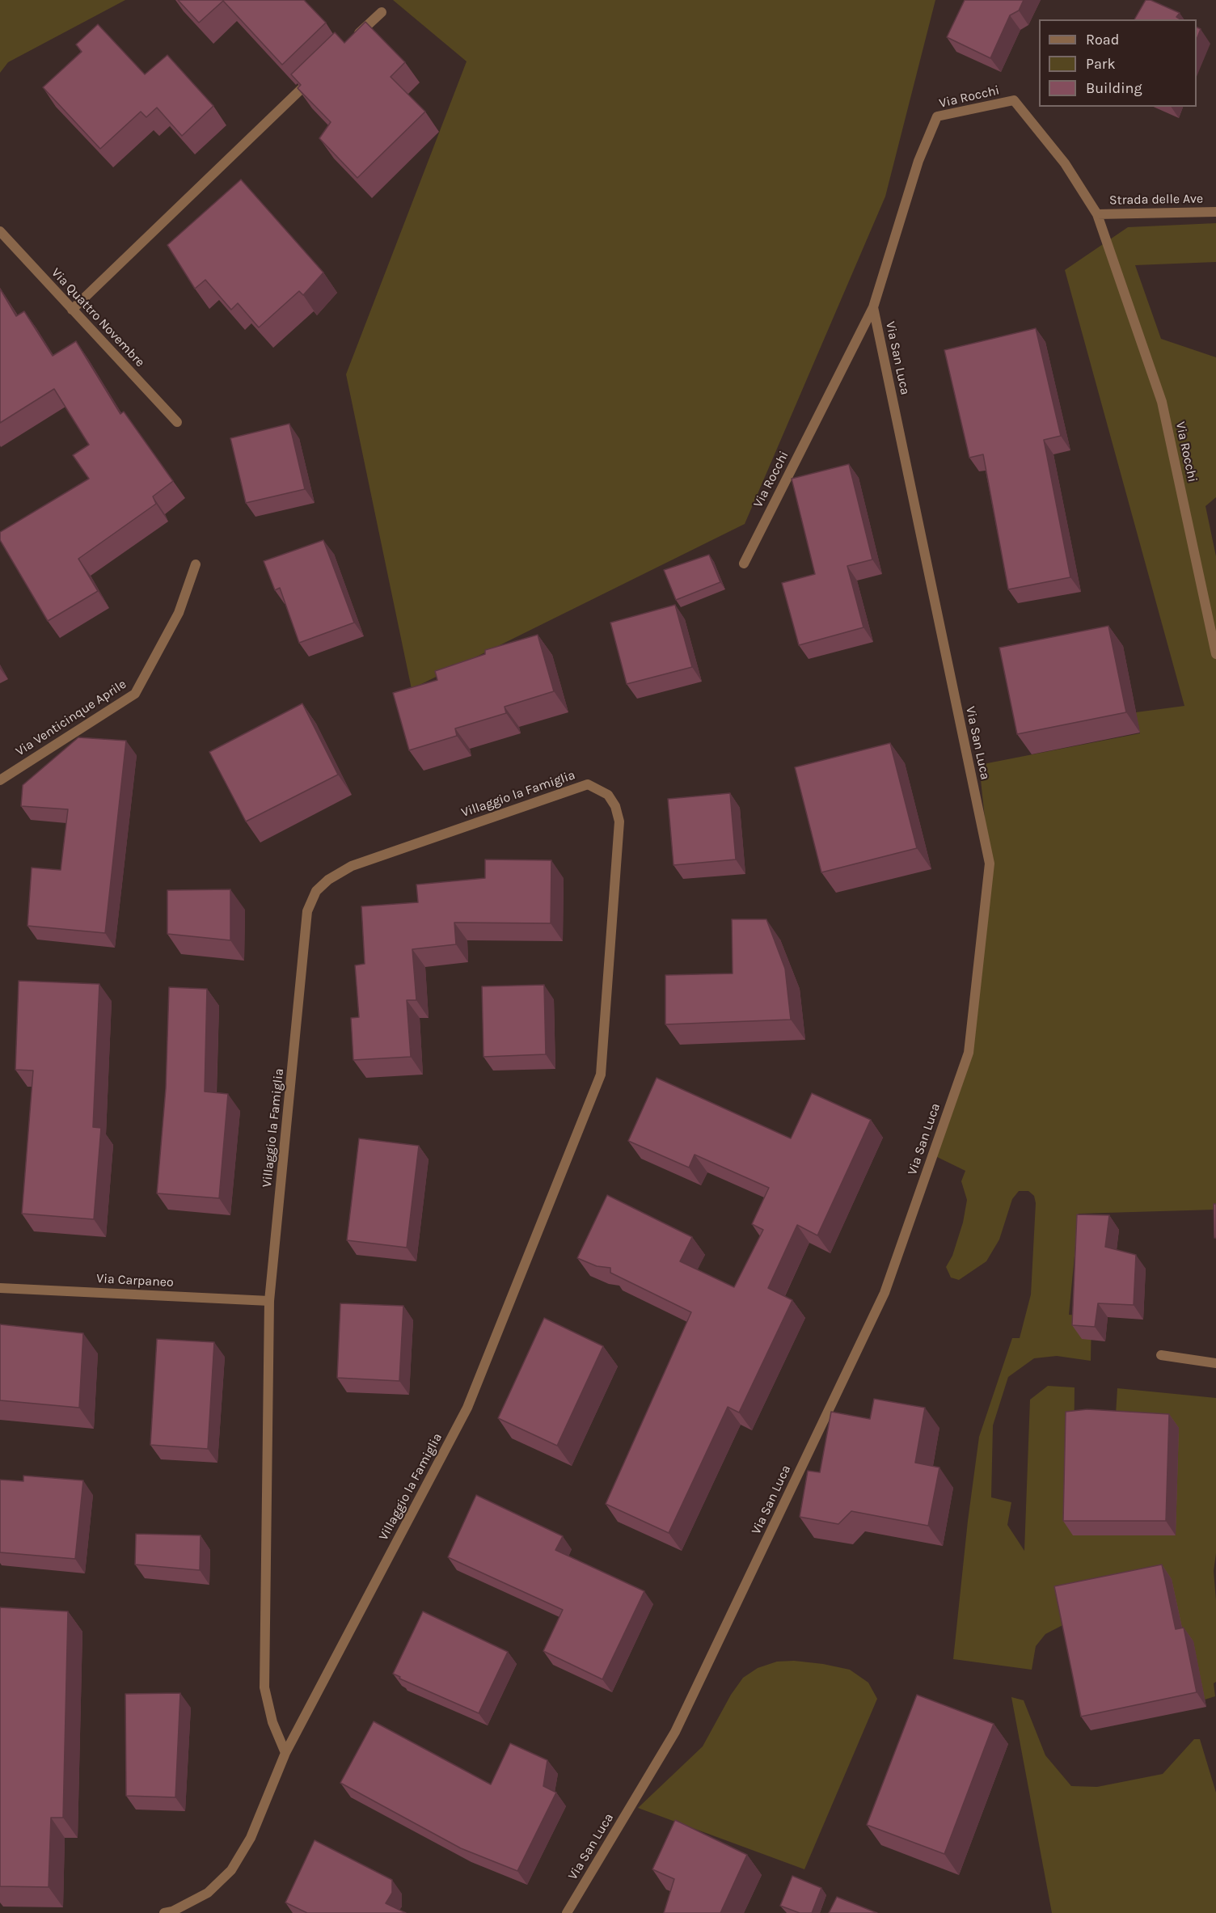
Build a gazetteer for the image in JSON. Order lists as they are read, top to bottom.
{
  "streets": {
    "street": [
      "Via Rocchi",
      "Strada delle Ave",
      "Via Quattro Novembre",
      "Via San Luca",
      "Via Venticinque Aprile",
      "Villaggio la Famiglia",
      "Via Carpaneo"
    ]
  },
  "crossings": [
    ["Via Rocchi", "Strada delle Ave"],
    ["Via Rocchi", "Via San Luca"],
    ["Villaggio la Famiglia", "Via Carpaneo"]
  ],
  "legend": ["Road", "Park", "Building"]
}
